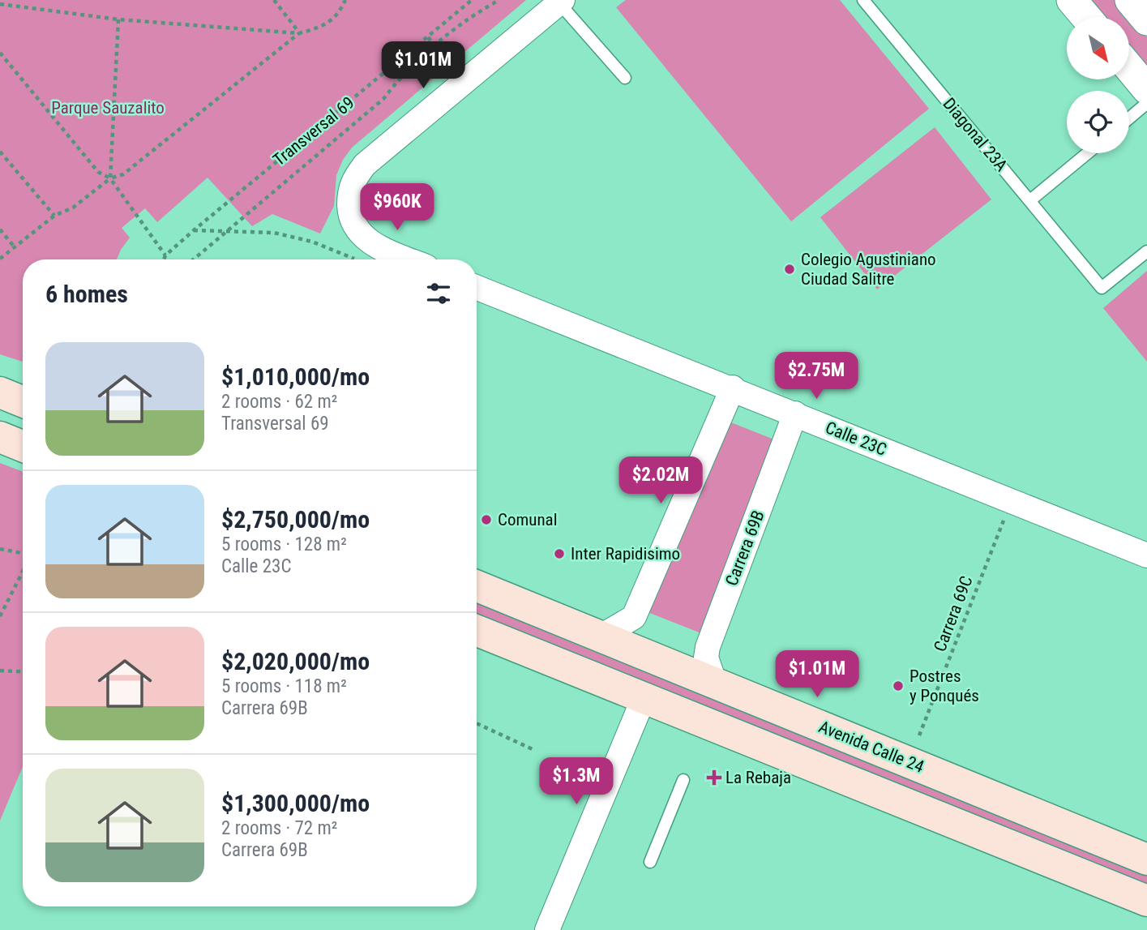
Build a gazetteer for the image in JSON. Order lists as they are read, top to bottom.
{
  "streets": {
    "main road": ["Avenida Calle 24"],
    "street": ["Calle 23C", "Carrera 69B"],
    "lane": ["Diagonal 23A"],
    "path": ["Transversal 69", "Carrera 69C"]
  },
  "crossings": [
    ["Calle 23C", "Carrera 69B"],
    ["Calle 23C", "Carrera 69C"],
    ["Carrera 69B", "Avenida Calle 24"]
  ],
  "parks": ["Parque Sauzalito"],
  "places": {
    "other": [
      "Colegio Agustiniano Ciudad Salitre",
      "Comunal",
      "Inter Rapidisimo",
      "Postres y Ponqués"
    ],
    "health": ["La Rebaja"]
  },
  "north": "bottom right",
  "page": {
    "price": [
      "$1.01M",
      "$960K",
      "$2.75M",
      "$2.02M",
      "$1.01M",
      "$1.3M"
    ],
    "heading": "6 homes",
    "list": [
      {
        "name": "$1,010,000/mo",
        "note": "2 rooms · 62 m² · Transversal 69"
      },
      {
        "name": "$2,750,000/mo",
        "note": "5 rooms · 128 m² · Calle 23C"
      },
      {
        "name": "$2,020,000/mo",
        "note": "5 rooms · 118 m² · Carrera 69B"
      },
      {
        "name": "$1,300,000/mo",
        "note": "2 rooms · 72 m² · Carrera 69B"
      }
    ]
  }
}
